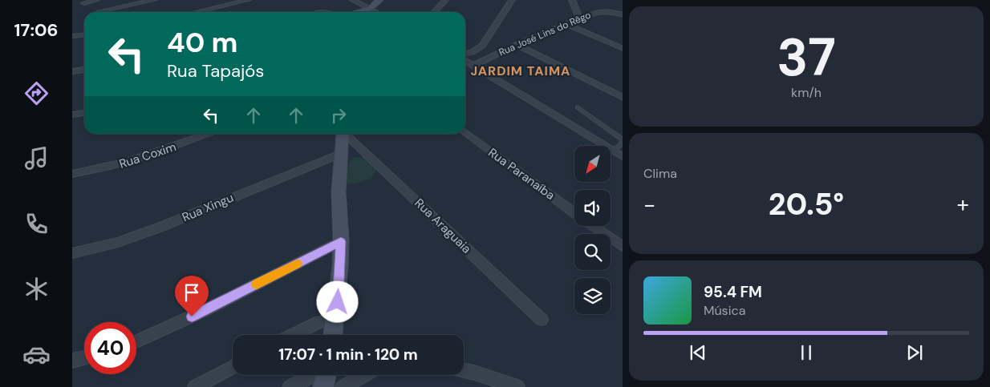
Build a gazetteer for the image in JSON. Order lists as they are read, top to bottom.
{
  "streets": {
    "street": [
      "Rua José Lins do Rêgo",
      "Rua Coxim",
      "Rua Paranaíba",
      "Rua Xingu",
      "Rua Araguaia"
    ]
  },
  "districts": ["JARDIM TAIMA"],
  "north": "bottom left",
  "page": {
    "tabs": "17:06",
    "tile": [
      ["37", "km/h"],
      "Clima"
    ],
    "turn": ["40 m", "Rua Tapajós"],
    "heat": ["−", "20.5°", "+"],
    "song": ["95.4 FM", "Música"],
    "limit": "40",
    "trip": "17:07 · 1 min · 120 m"
  }
}
